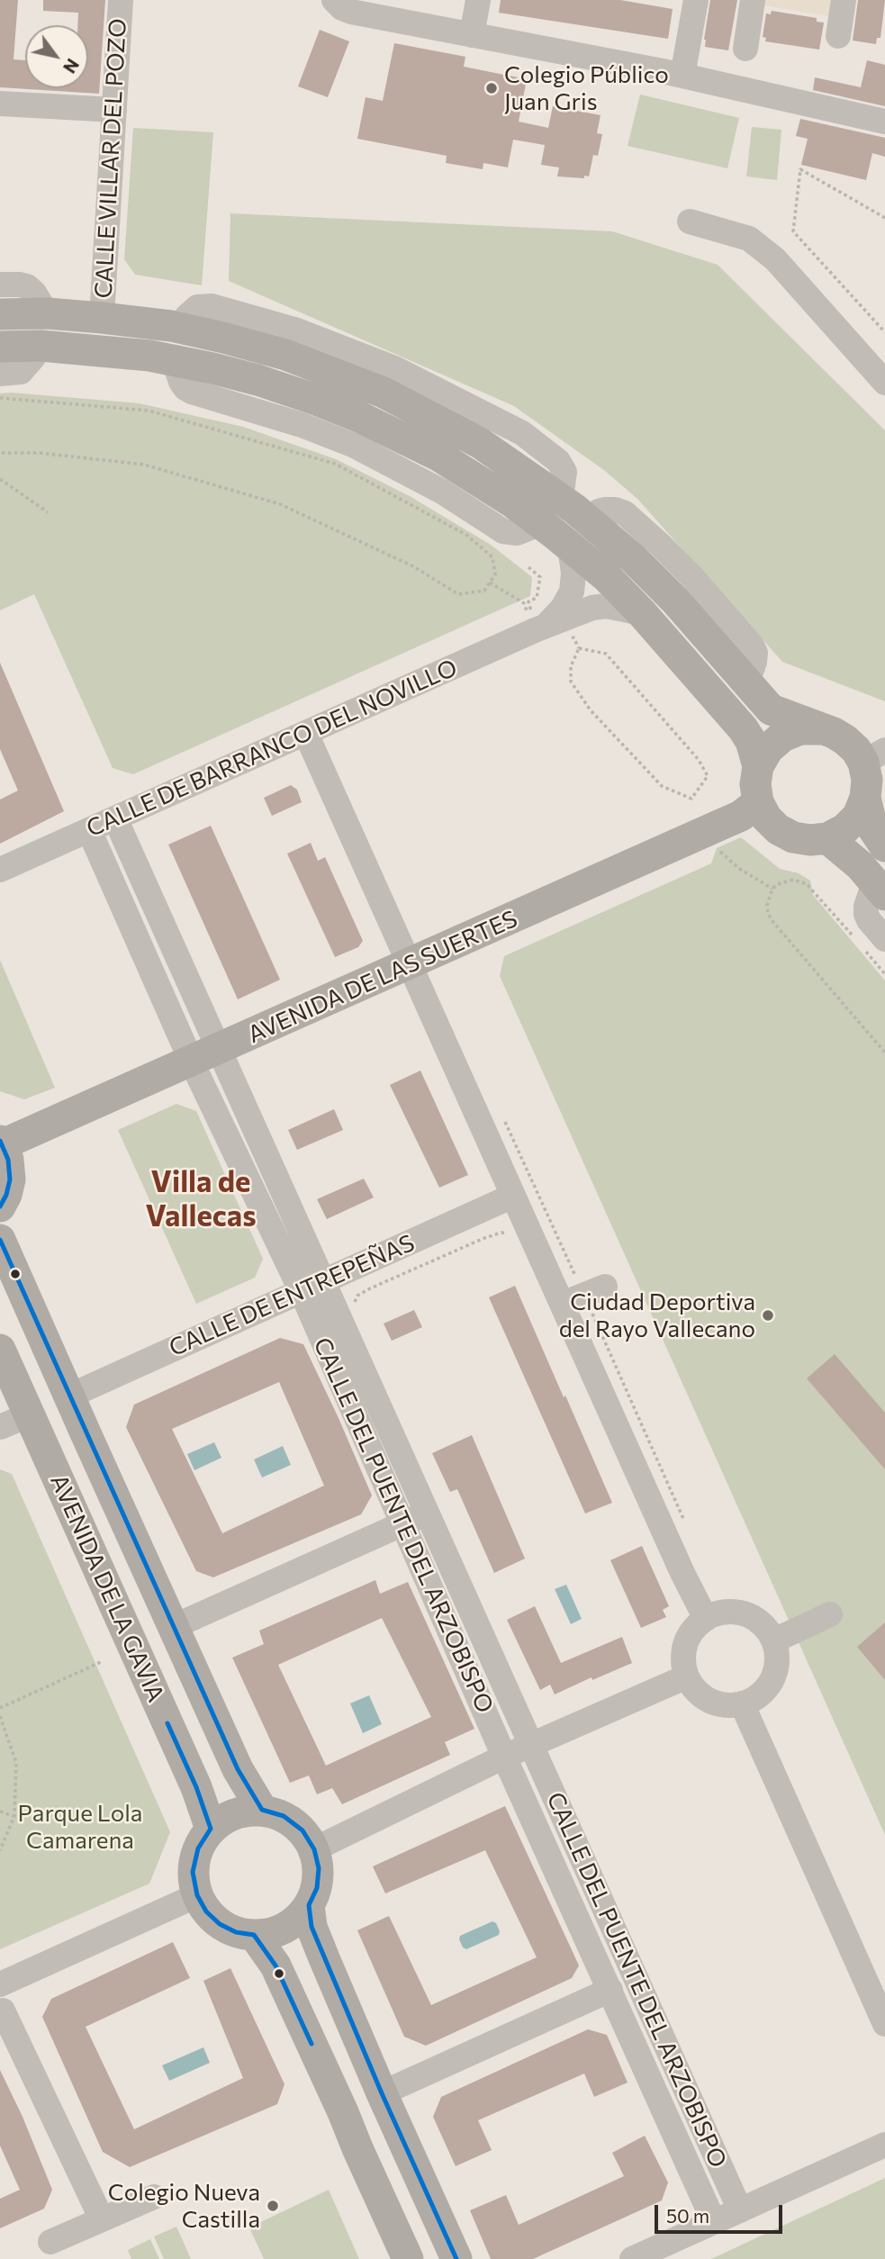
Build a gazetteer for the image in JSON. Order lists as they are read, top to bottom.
{
  "streets": {
    "main road": ["AVENIDA DE LAS SUERTES", "AVENIDA DE LA GAVIA"],
    "street": [
      "CALLE VILLAR DEL POZO",
      "CALLE DE BARRANCO DEL NOVILLO",
      "CALLE DE ENTREPEÑAS",
      "CALLE DEL PUENTE DEL ARZOBISPO"
    ]
  },
  "crossings": [
    ["CALLE DE BARRANCO DEL NOVILLO", "CALLE DEL PUENTE DEL ARZOBISPO"],
    ["AVENIDA DE LAS SUERTES", "CALLE DEL PUENTE DEL ARZOBISPO"],
    ["CALLE DE ENTREPEÑAS", "CALLE DEL PUENTE DEL ARZOBISPO"],
    ["CALLE DE ENTREPEÑAS", "AVENIDA DE LA GAVIA"]
  ],
  "districts": ["Villa de Vallecas"],
  "parks": ["Parque Lola Camarena"],
  "places": ["Colegio Público Juan Gris", "Ciudad Deportiva del Rayo Vallecano", "Colegio Nueva Castilla"],
  "scale_bar": "50 m",
  "north": "bottom right"
}
